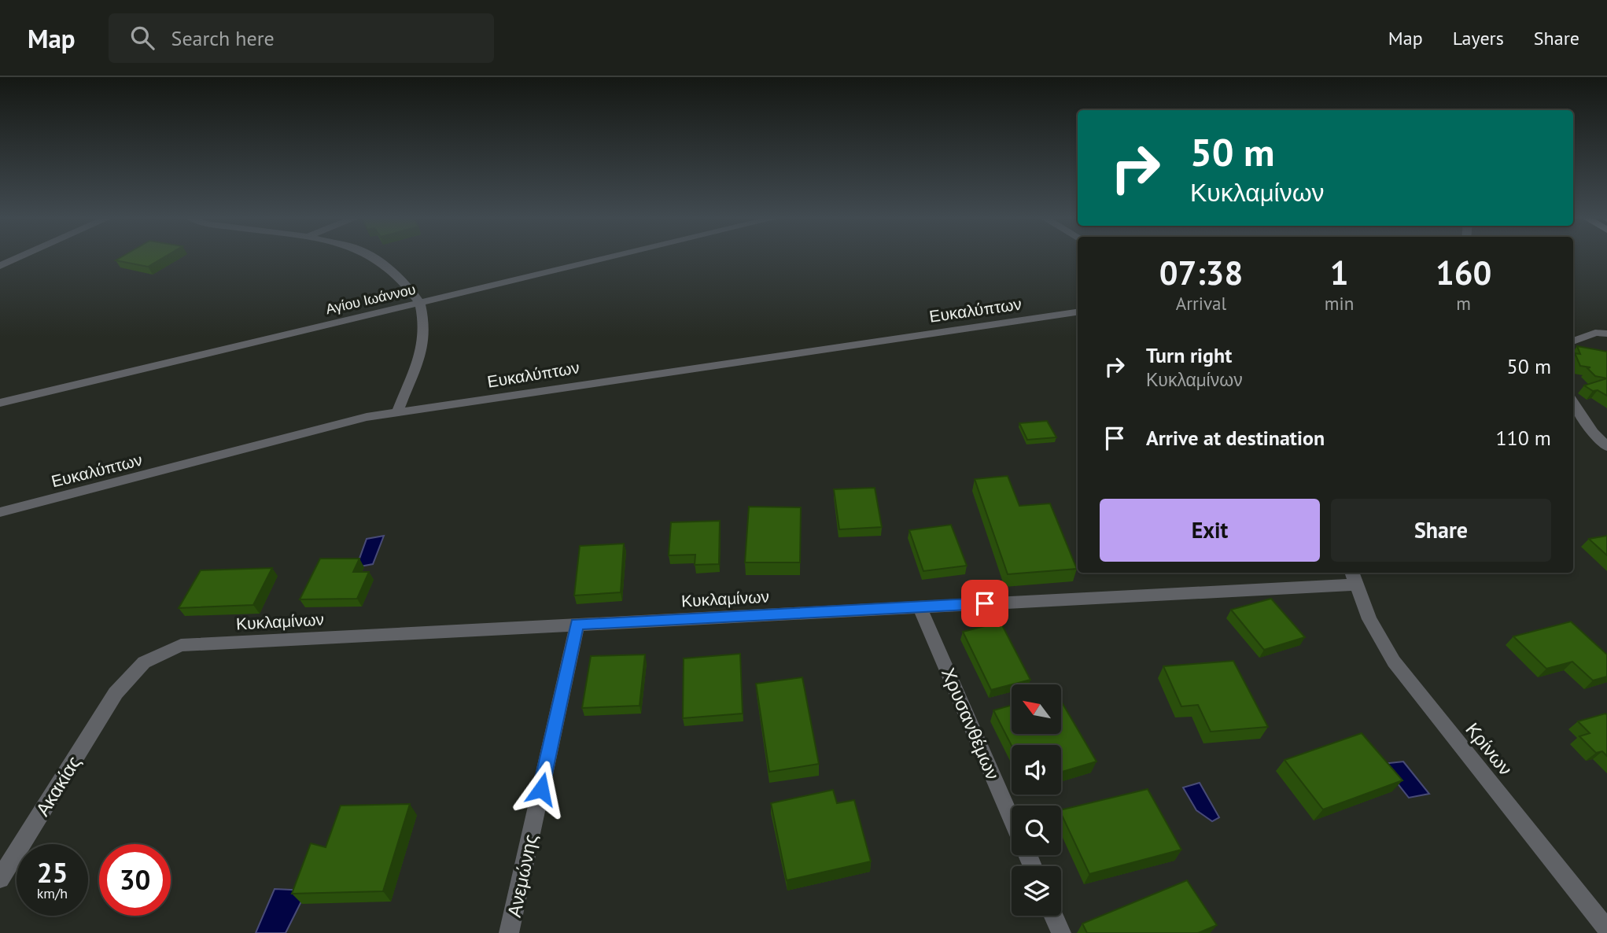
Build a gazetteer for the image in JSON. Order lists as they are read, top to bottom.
{
  "streets": {
    "street": [
      "Αγίου Ιωάννου",
      "Ευκαλύπτων",
      "Κυκλαμίνων",
      "Χρυσανθέμων",
      "Κρίνων",
      "Ακακίας",
      "Ανεμώνης"
    ]
  },
  "crossings": [
    ["Κυκλαμίνων", "Χρυσανθέμων"],
    ["Κυκλαμίνων", "Κρίνων"],
    ["Κυκλαμίνων", "Ακακίας"],
    ["Κυκλαμίνων", "Ανεμώνης"]
  ],
  "north": "top left",
  "page": {
    "header": "Map",
    "search": "Search here",
    "nav": ["Map", "Layers", "Share"],
    "turn": ["50 m", "Κυκλαμίνων"],
    "eta": [
      "07:38",
      "Arrival",
      "1",
      "min",
      "160",
      "m"
    ],
    "list": [
      {
        "name": "Turn right",
        "note": "Κυκλαμίνων",
        "value": "50 m"
      },
      {
        "name": "Arrive at destination",
        "value": "110 m"
      }
    ],
    "buttons": ["Exit", "Share"],
    "speed": "25 km/h",
    "limit": "30"
  }
}
